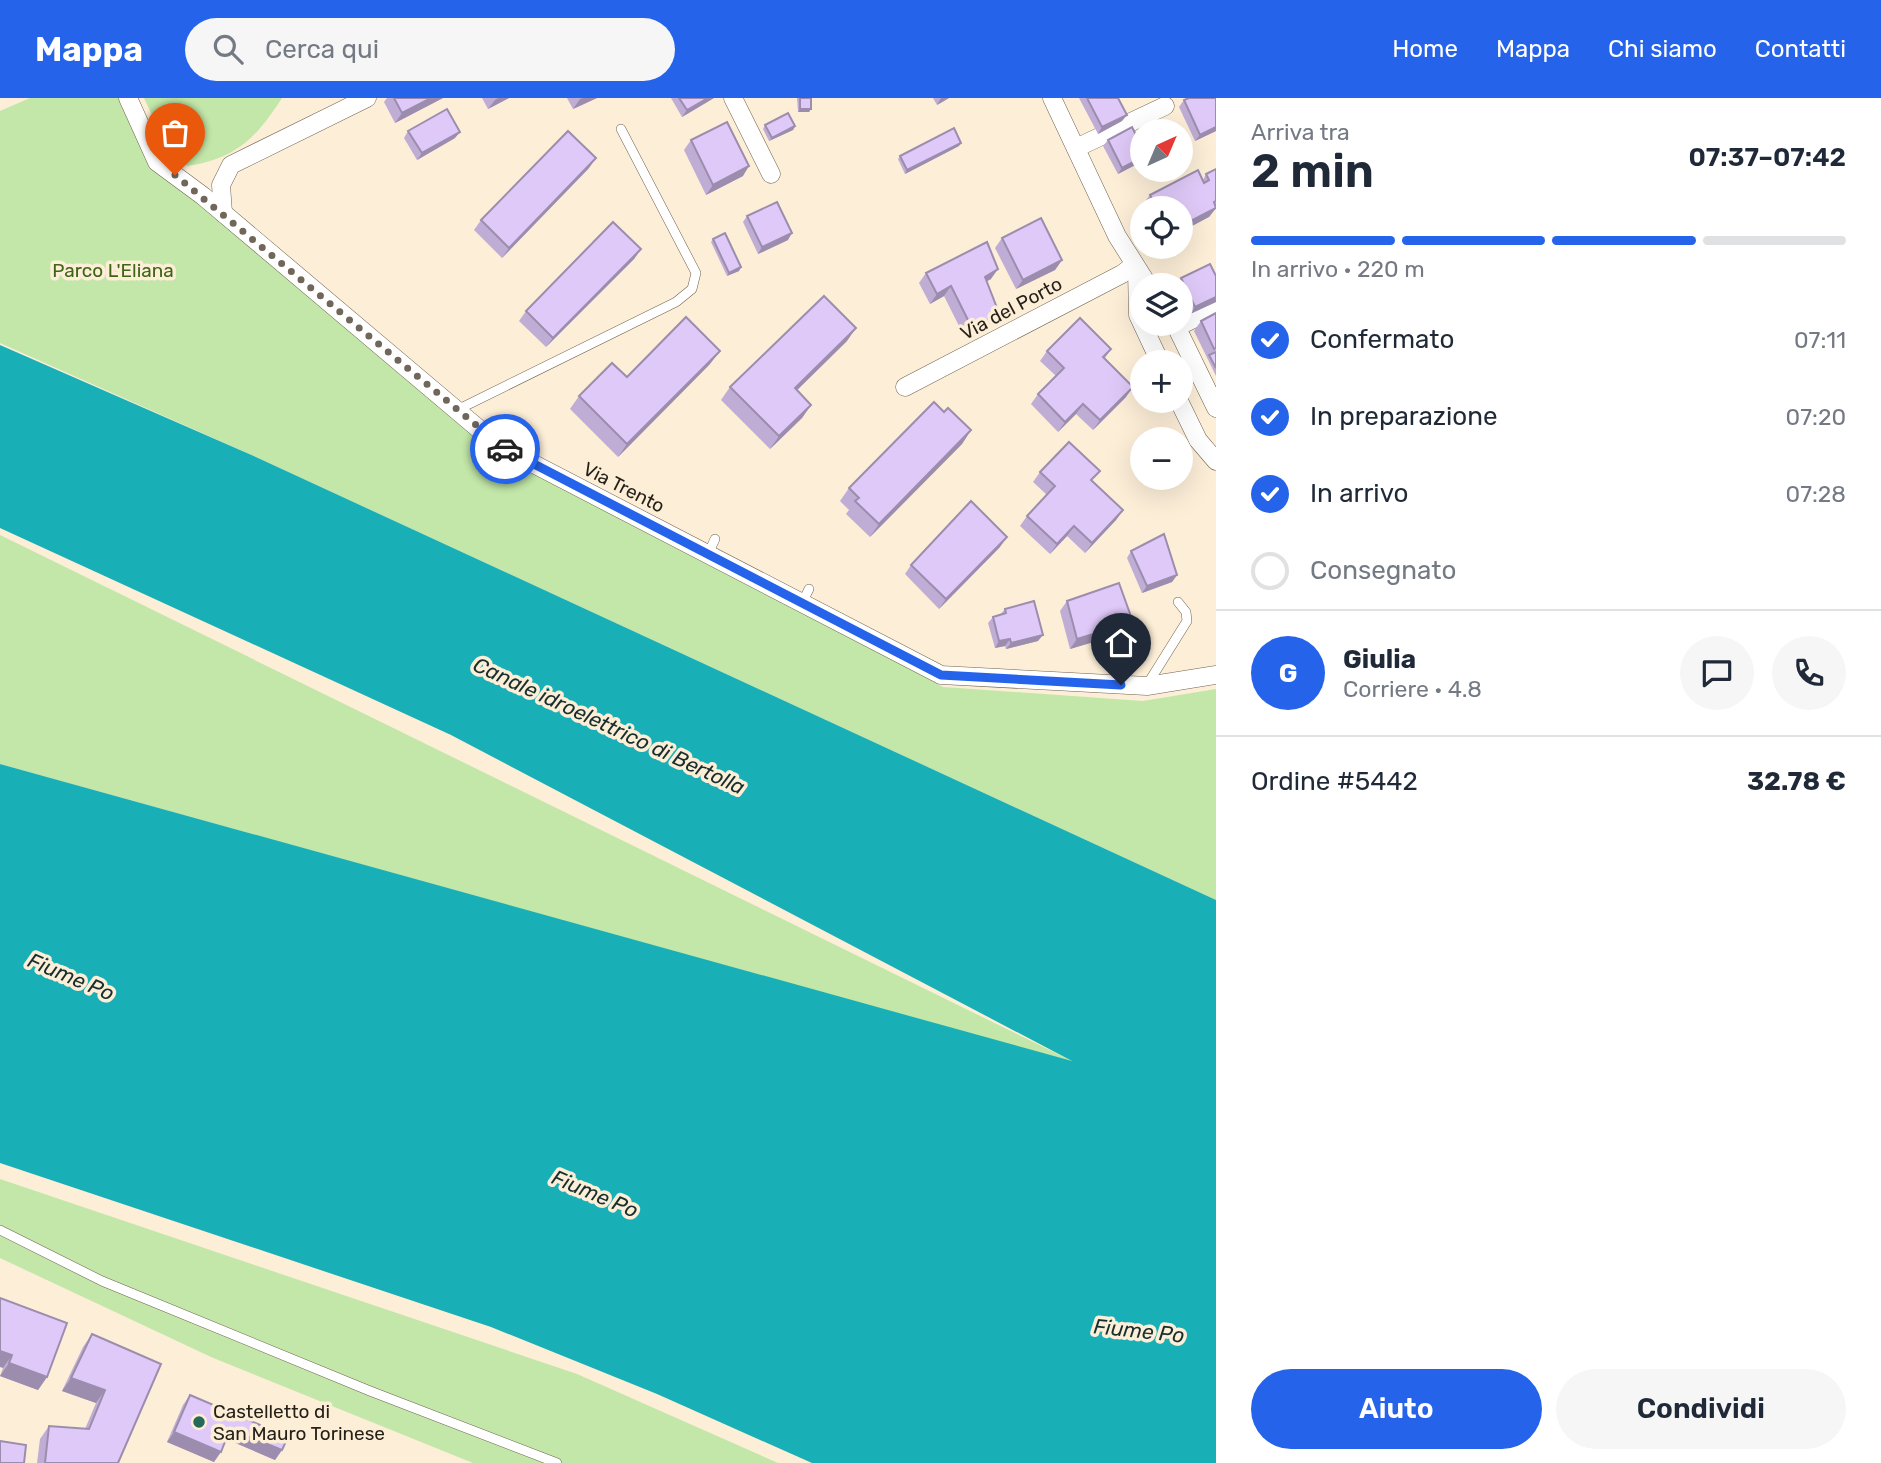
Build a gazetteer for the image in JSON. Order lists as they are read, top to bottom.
{
  "streets": {
    "street": ["Via del Porto", "Via Trento"]
  },
  "water": ["Canale idroelettrico di Bertolla", "Fiume Po"],
  "parks": ["Parco L'Eliana"],
  "places": ["Castelletto di San Mauro Torinese"],
  "north": "top right",
  "page": {
    "header": "Mappa",
    "search": "Cerca qui",
    "nav": [
      "Home",
      "Mappa",
      "Chi siamo",
      "Contatti"
    ],
    "heading": ["2 min", "Arriva tra", "07:37–07:42"],
    "panel": [
      "Giulia",
      "Corriere · 4.8",
      "Ordine #5442",
      "32.78 €"
    ],
    "map_buttons": ["+", "−"],
    "bar": "In arrivo · 220 m",
    "list": [
      ["Confermato", "07:11"],
      ["In preparazione", "07:20"],
      ["In arrivo", "07:28"],
      "Consegnato"
    ],
    "round": "G",
    "buttons": ["Aiuto", "Condividi"]
  }
}
